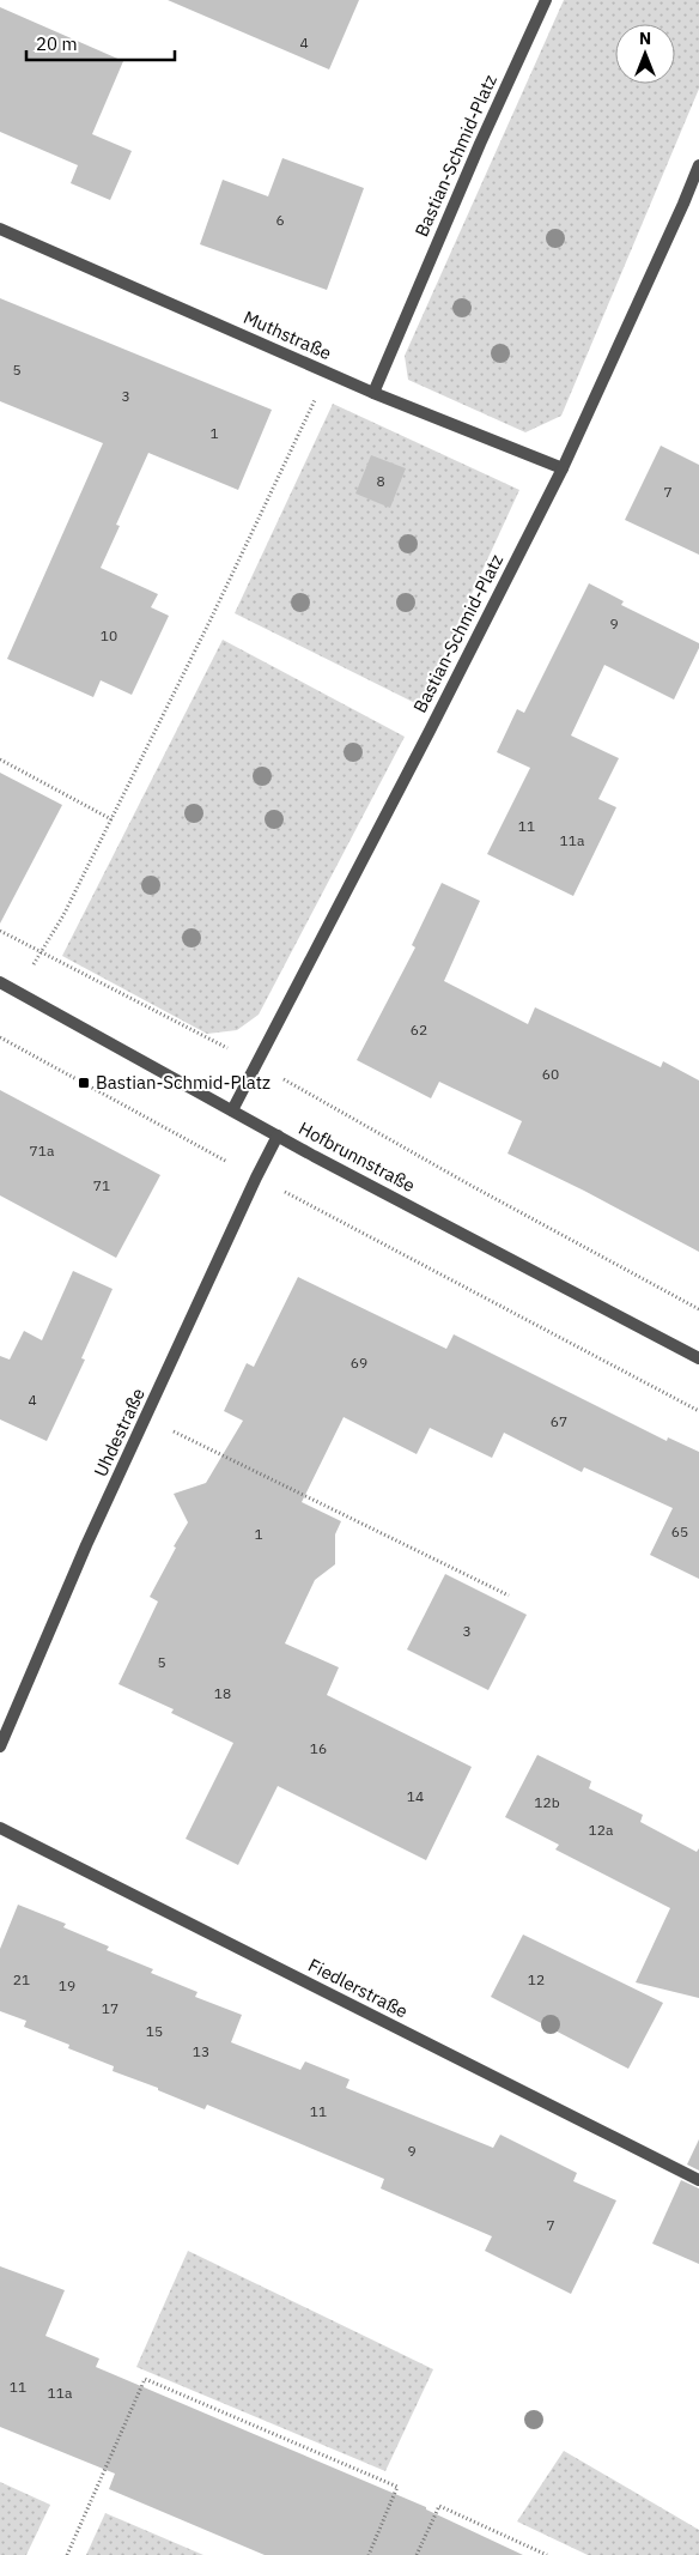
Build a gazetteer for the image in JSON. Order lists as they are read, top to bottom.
{
  "streets": {
    "street": [
      "Bastian-Schmid-Platz",
      "Muthstraße",
      "Hofbrunnstraße",
      "Uhdestraße",
      "Fiedlerstraße"
    ]
  },
  "crossings": [
    ["Bastian-Schmid-Platz", "Muthstraße"],
    ["Bastian-Schmid-Platz", "Hofbrunnstraße"],
    ["Hofbrunnstraße", "Uhdestraße"]
  ],
  "places": {
    "transit": ["Bastian-Schmid-Platz"]
  },
  "house_numbers": [
    "4",
    "6",
    "5",
    "3",
    "1",
    "8",
    "7",
    "9",
    "10",
    "11",
    "11a",
    "62",
    "60",
    "71a",
    "71",
    "69",
    "4",
    "67",
    "65",
    "1",
    "3",
    "5",
    "18",
    "16",
    "14",
    "12b",
    "12a",
    "21",
    "12",
    "19",
    "17",
    "15",
    "13",
    "11",
    "9",
    "7",
    "11",
    "11a"
  ],
  "scale_bar": "20 m",
  "north": "top"
}
